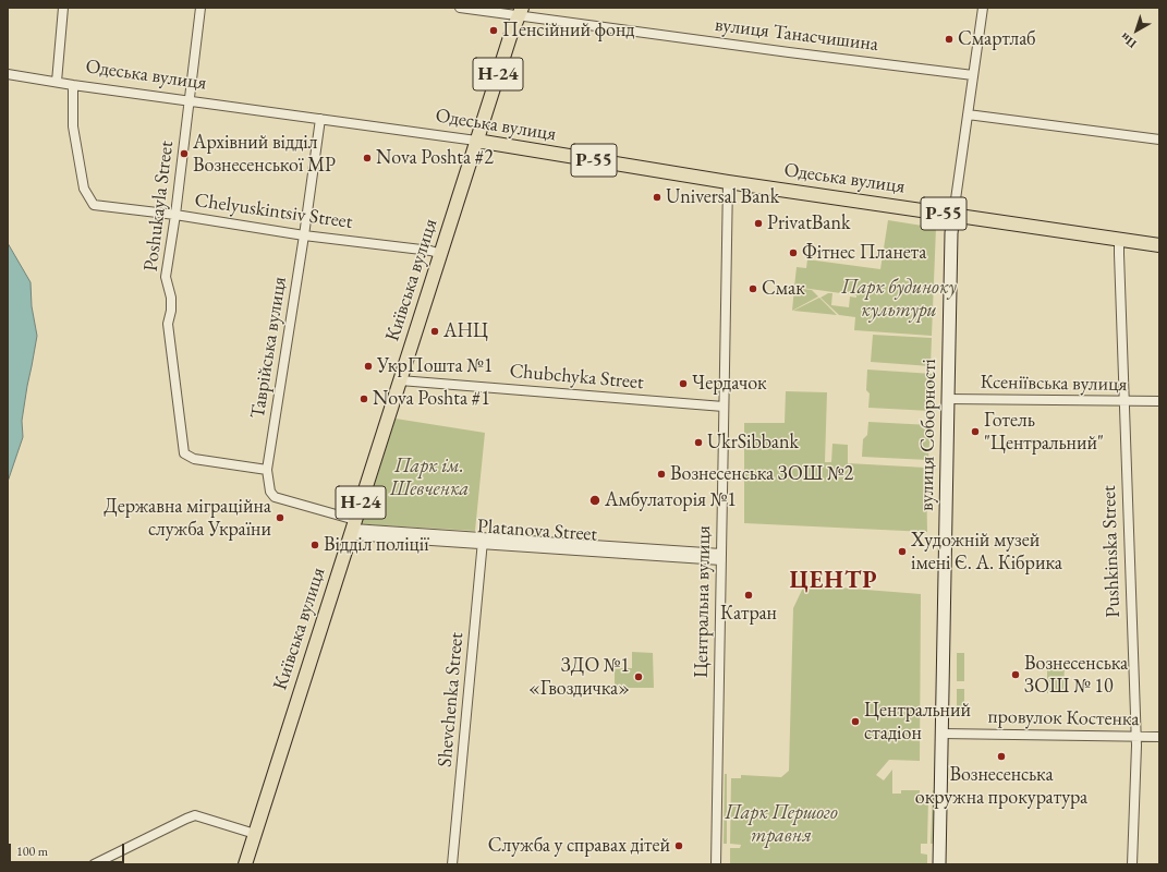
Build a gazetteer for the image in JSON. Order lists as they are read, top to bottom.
{
  "streets": {
    "main road": [
      "Н-24",
      "Одеська вулиця",
      "Р-55",
      "Київська вулиця",
      "вулиця Соборності"
    ],
    "street": [
      "вулиця Танасчишина",
      "Poshukayla Street",
      "Chelyuskintsiv Street",
      "Таврійська вулиця",
      "Chubchyka Street",
      "Ксеніївська вулиця",
      "Platanova Street",
      "Pushkinska Street",
      "Центральна вулиця",
      "Shevchenka Street",
      "провулок Костенка"
    ]
  },
  "crossings": [
    ["вулиця Танасчишина", "Київська вулиця"],
    ["вулиця Танасчишина", "вулиця Соборності"],
    ["Одеська вулиця", "Poshukayla Street"],
    ["Одеська вулиця", "Chelyuskintsiv Street"],
    ["Одеська вулиця", "Київська вулиця"],
    ["Одеська вулиця", "Таврійська вулиця"],
    ["Одеська вулиця", "вулиця Соборності"],
    ["Одеська вулиця", "Pushkinska Street"],
    ["Одеська вулиця", "Центральна вулиця"],
    ["Poshukayla Street", "Chelyuskintsiv Street"],
    ["Poshukayla Street", "Таврійська вулиця"],
    ["Chelyuskintsiv Street", "Київська вулиця"],
    ["Chelyuskintsiv Street", "Таврійська вулиця"],
    ["Київська вулиця", "Таврійська вулиця"],
    ["Київська вулиця", "Chubchyka Street"],
    ["Київська вулиця", "Platanova Street"],
    ["Таврійська вулиця", "Platanova Street"],
    ["Chubchyka Street", "Центральна вулиця"],
    ["Ксеніївська вулиця", "вулиця Соборності"],
    ["Ксеніївська вулиця", "Pushkinska Street"],
    ["вулиця Соборності", "провулок Костенка"],
    ["Platanova Street", "Центральна вулиця"],
    ["Platanova Street", "Shevchenka Street"],
    ["Pushkinska Street", "провулок Костенка"]
  ],
  "districts": ["ЦЕНТР"],
  "parks": ["Парк будиноку культури", "Парк ім. Шевченка", "Парк Першого травня"],
  "places": [
    "Пенсійний фонд",
    "Смартлаб",
    "Архівний відділ Вознесенської МР",
    "Nova Poshta #2",
    "Universal Bank",
    "PrivatBank",
    "Фітнес Планета",
    "Смак",
    "АНЦ",
    "УкрПошта №1",
    "Чердачок",
    "Nova Poshta #1",
    "Готель \"Центральний\"",
    "UkrSibbank",
    "Вознесенська ЗОШ №2",
    "Амбулаторія №1",
    "Державна міграційна служба України",
    "Відділ поліції",
    "Художній музей імені Є. А. Кібрика",
    "Катран",
    "Вознесенська ЗОШ № 10",
    "ЗДО №1 «Гвоздичка»",
    "Центральний стадіон",
    "Вознесенська окружна прокуратура",
    "Служба у справах дітей"
  ],
  "scale_bar": "100 m",
  "north": "bottom left"
}
